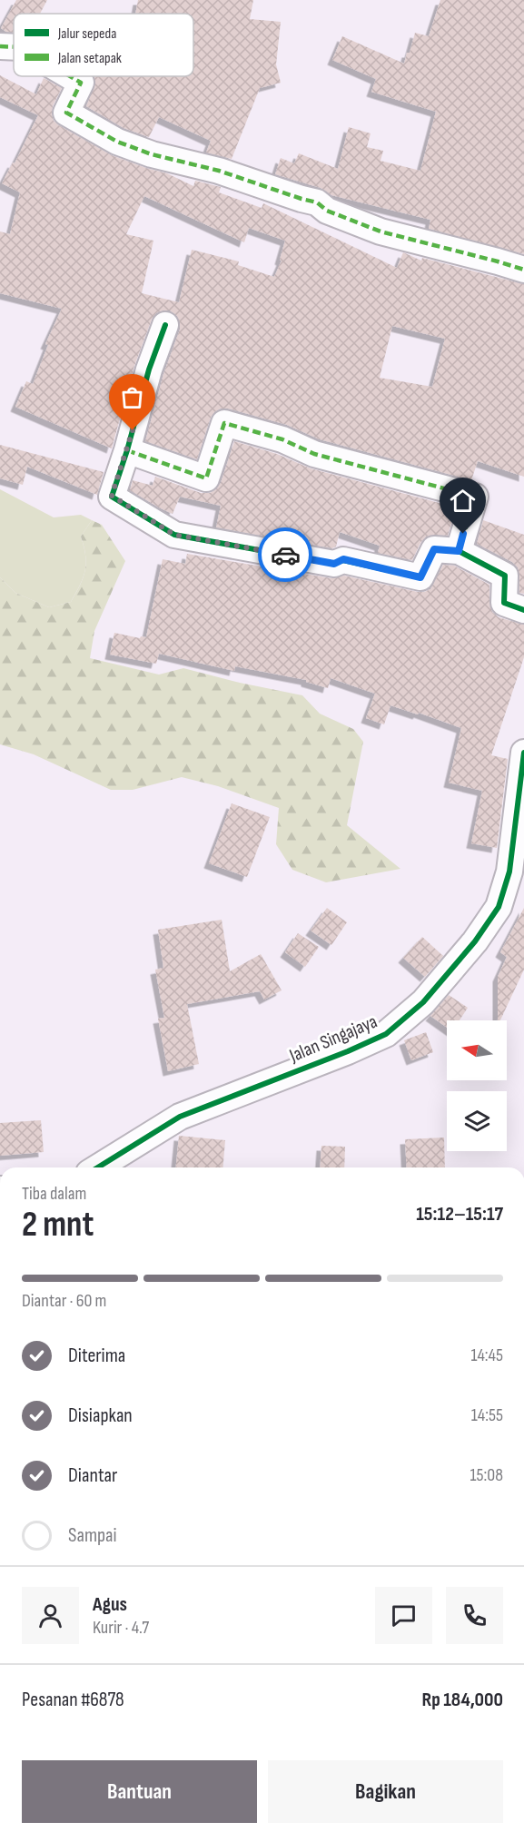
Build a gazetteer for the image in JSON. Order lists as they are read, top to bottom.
{
  "streets": {
    "street": ["Jalan Singajaya"]
  },
  "legend": ["Jalur sepeda", "Jalan setapak"],
  "north": "left",
  "page": {
    "heading": ["2 mnt", "Tiba dalam", "15:12–15:17"],
    "panel": [
      "Agus",
      "Kurir · 4.7",
      "Pesanan #6878",
      "Rp 184,000"
    ],
    "bar": "Diantar · 60 m",
    "list": [
      ["Diterima", "14:45"],
      ["Disiapkan", "14:55"],
      ["Diantar", "15:08"],
      "Sampai"
    ],
    "buttons": ["Bantuan", "Bagikan"]
  }
}
